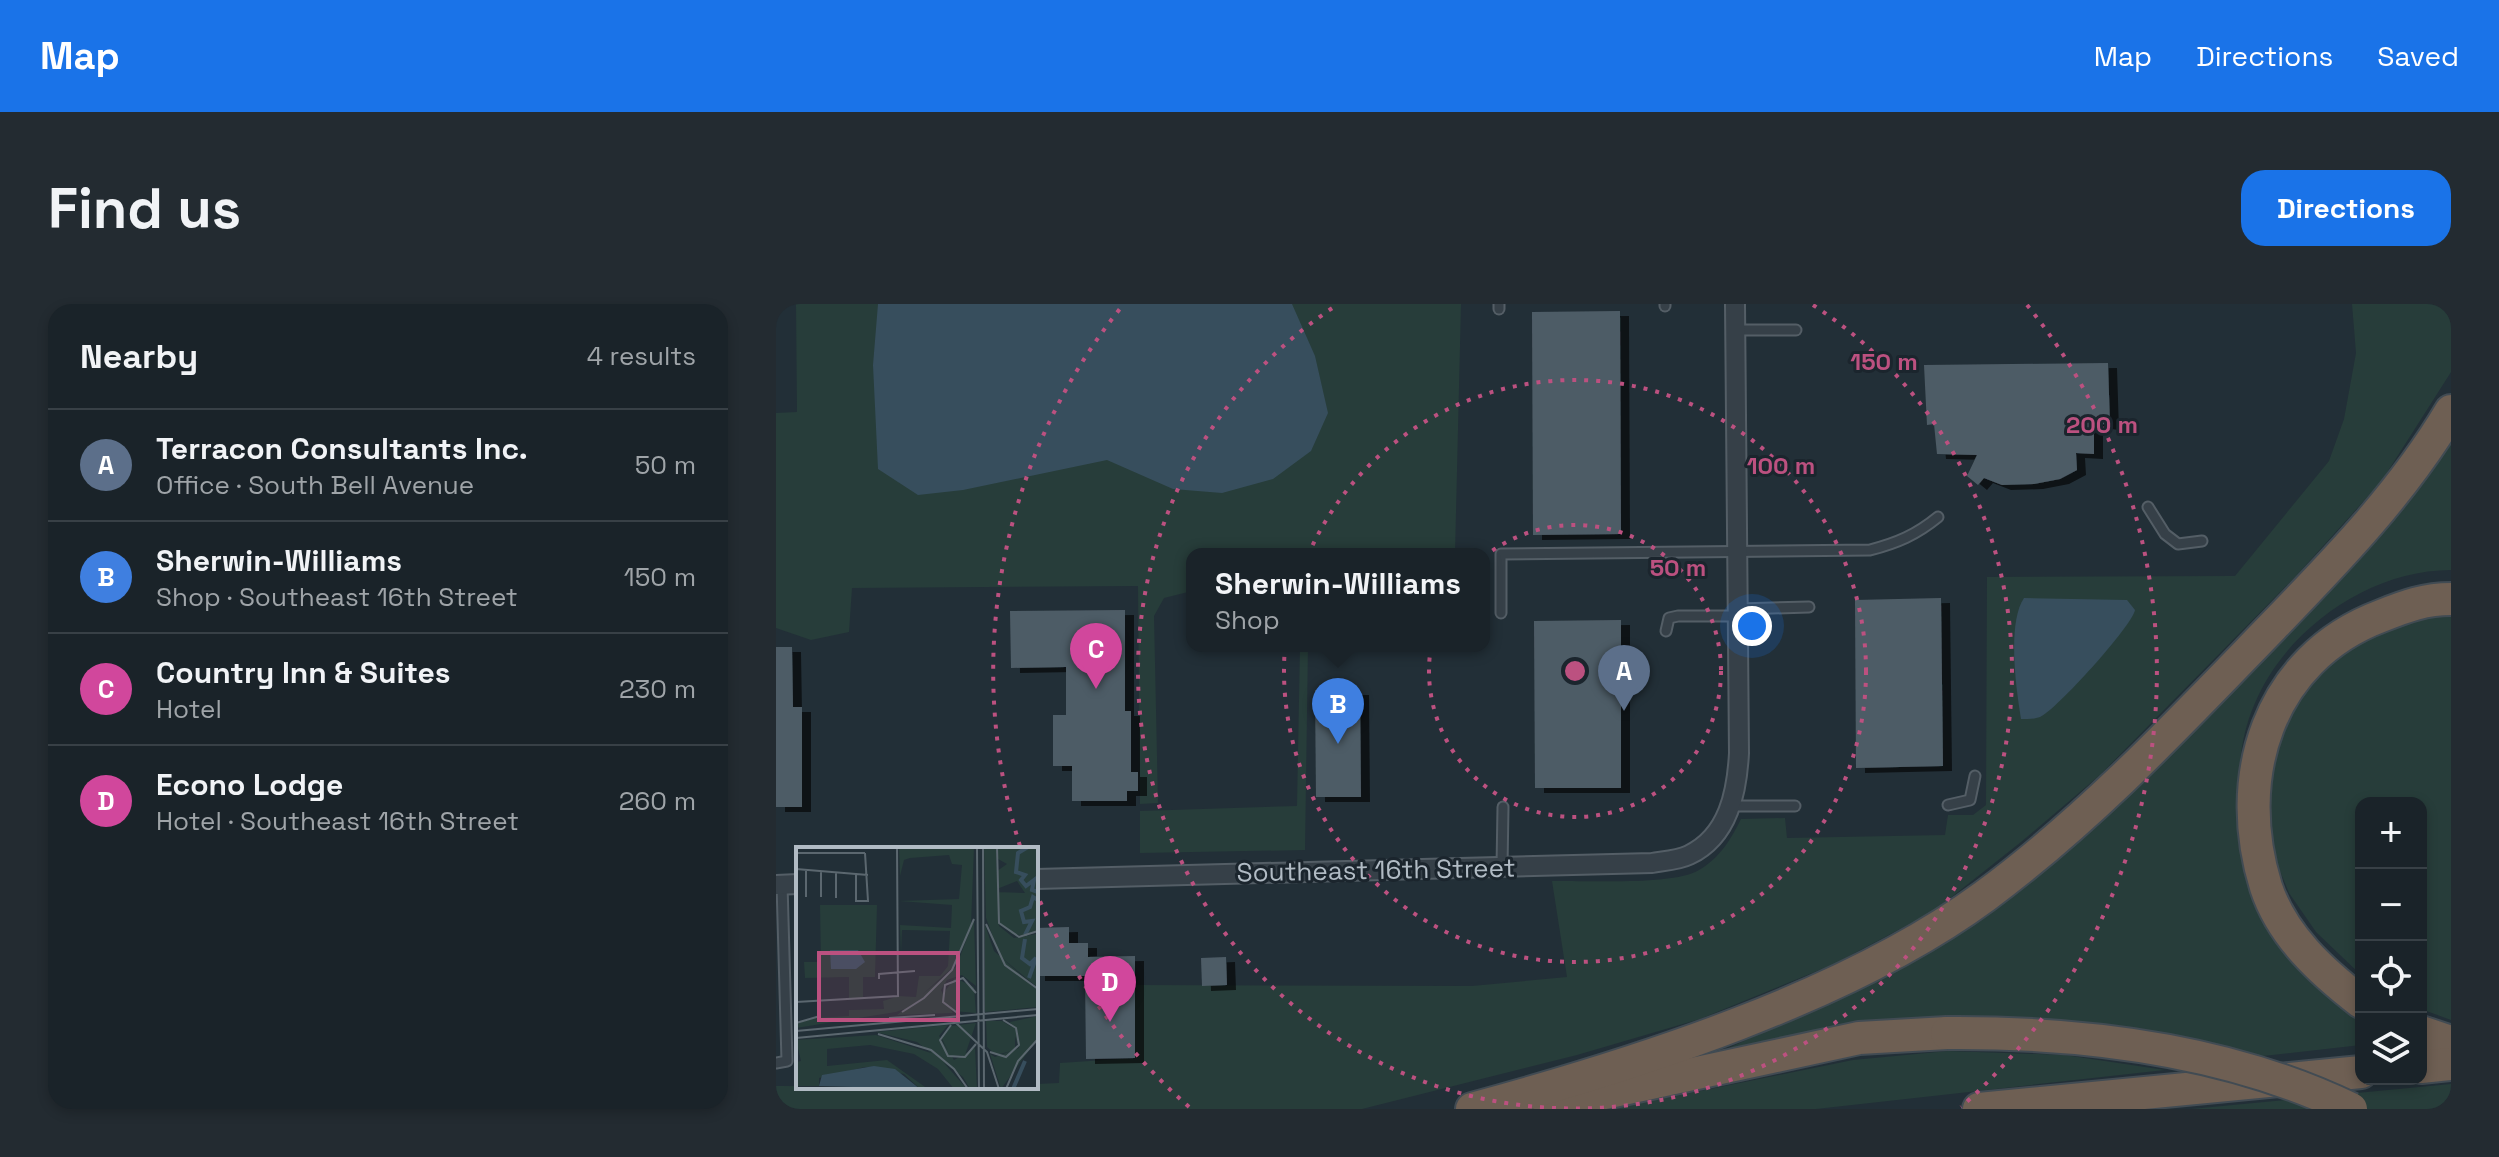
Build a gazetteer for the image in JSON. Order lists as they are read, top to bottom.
{
  "streets": {
    "street": ["Southeast 16th Street"]
  },
  "page": {
    "header": "Map",
    "nav": ["Map", "Directions", "Saved"],
    "buttons": "Directions",
    "title": "Find us",
    "heading": ["Nearby", "4 results"],
    "list": [
      {
        "mark": "A",
        "name": "Terracon Consultants Inc.",
        "note": "Office · South Bell Avenue",
        "value": "50 m"
      },
      {
        "mark": "B",
        "name": "Sherwin-Williams",
        "note": "Shop · Southeast 16th Street",
        "value": "150 m"
      },
      {
        "mark": "C",
        "name": "Country Inn & Suites",
        "note": "Hotel",
        "value": "230 m"
      },
      {
        "mark": "D",
        "name": "Econo Lodge",
        "note": "Hotel · Southeast 16th Street",
        "value": "260 m"
      }
    ],
    "popup": ["Sherwin-Williams", "Shop"],
    "pins": [
      "C",
      "A",
      "B",
      "D"
    ],
    "map_buttons": ["+", "−"]
  },
  "rings": [
    "150 m",
    "200 m",
    "100 m",
    "50 m"
  ]
}
